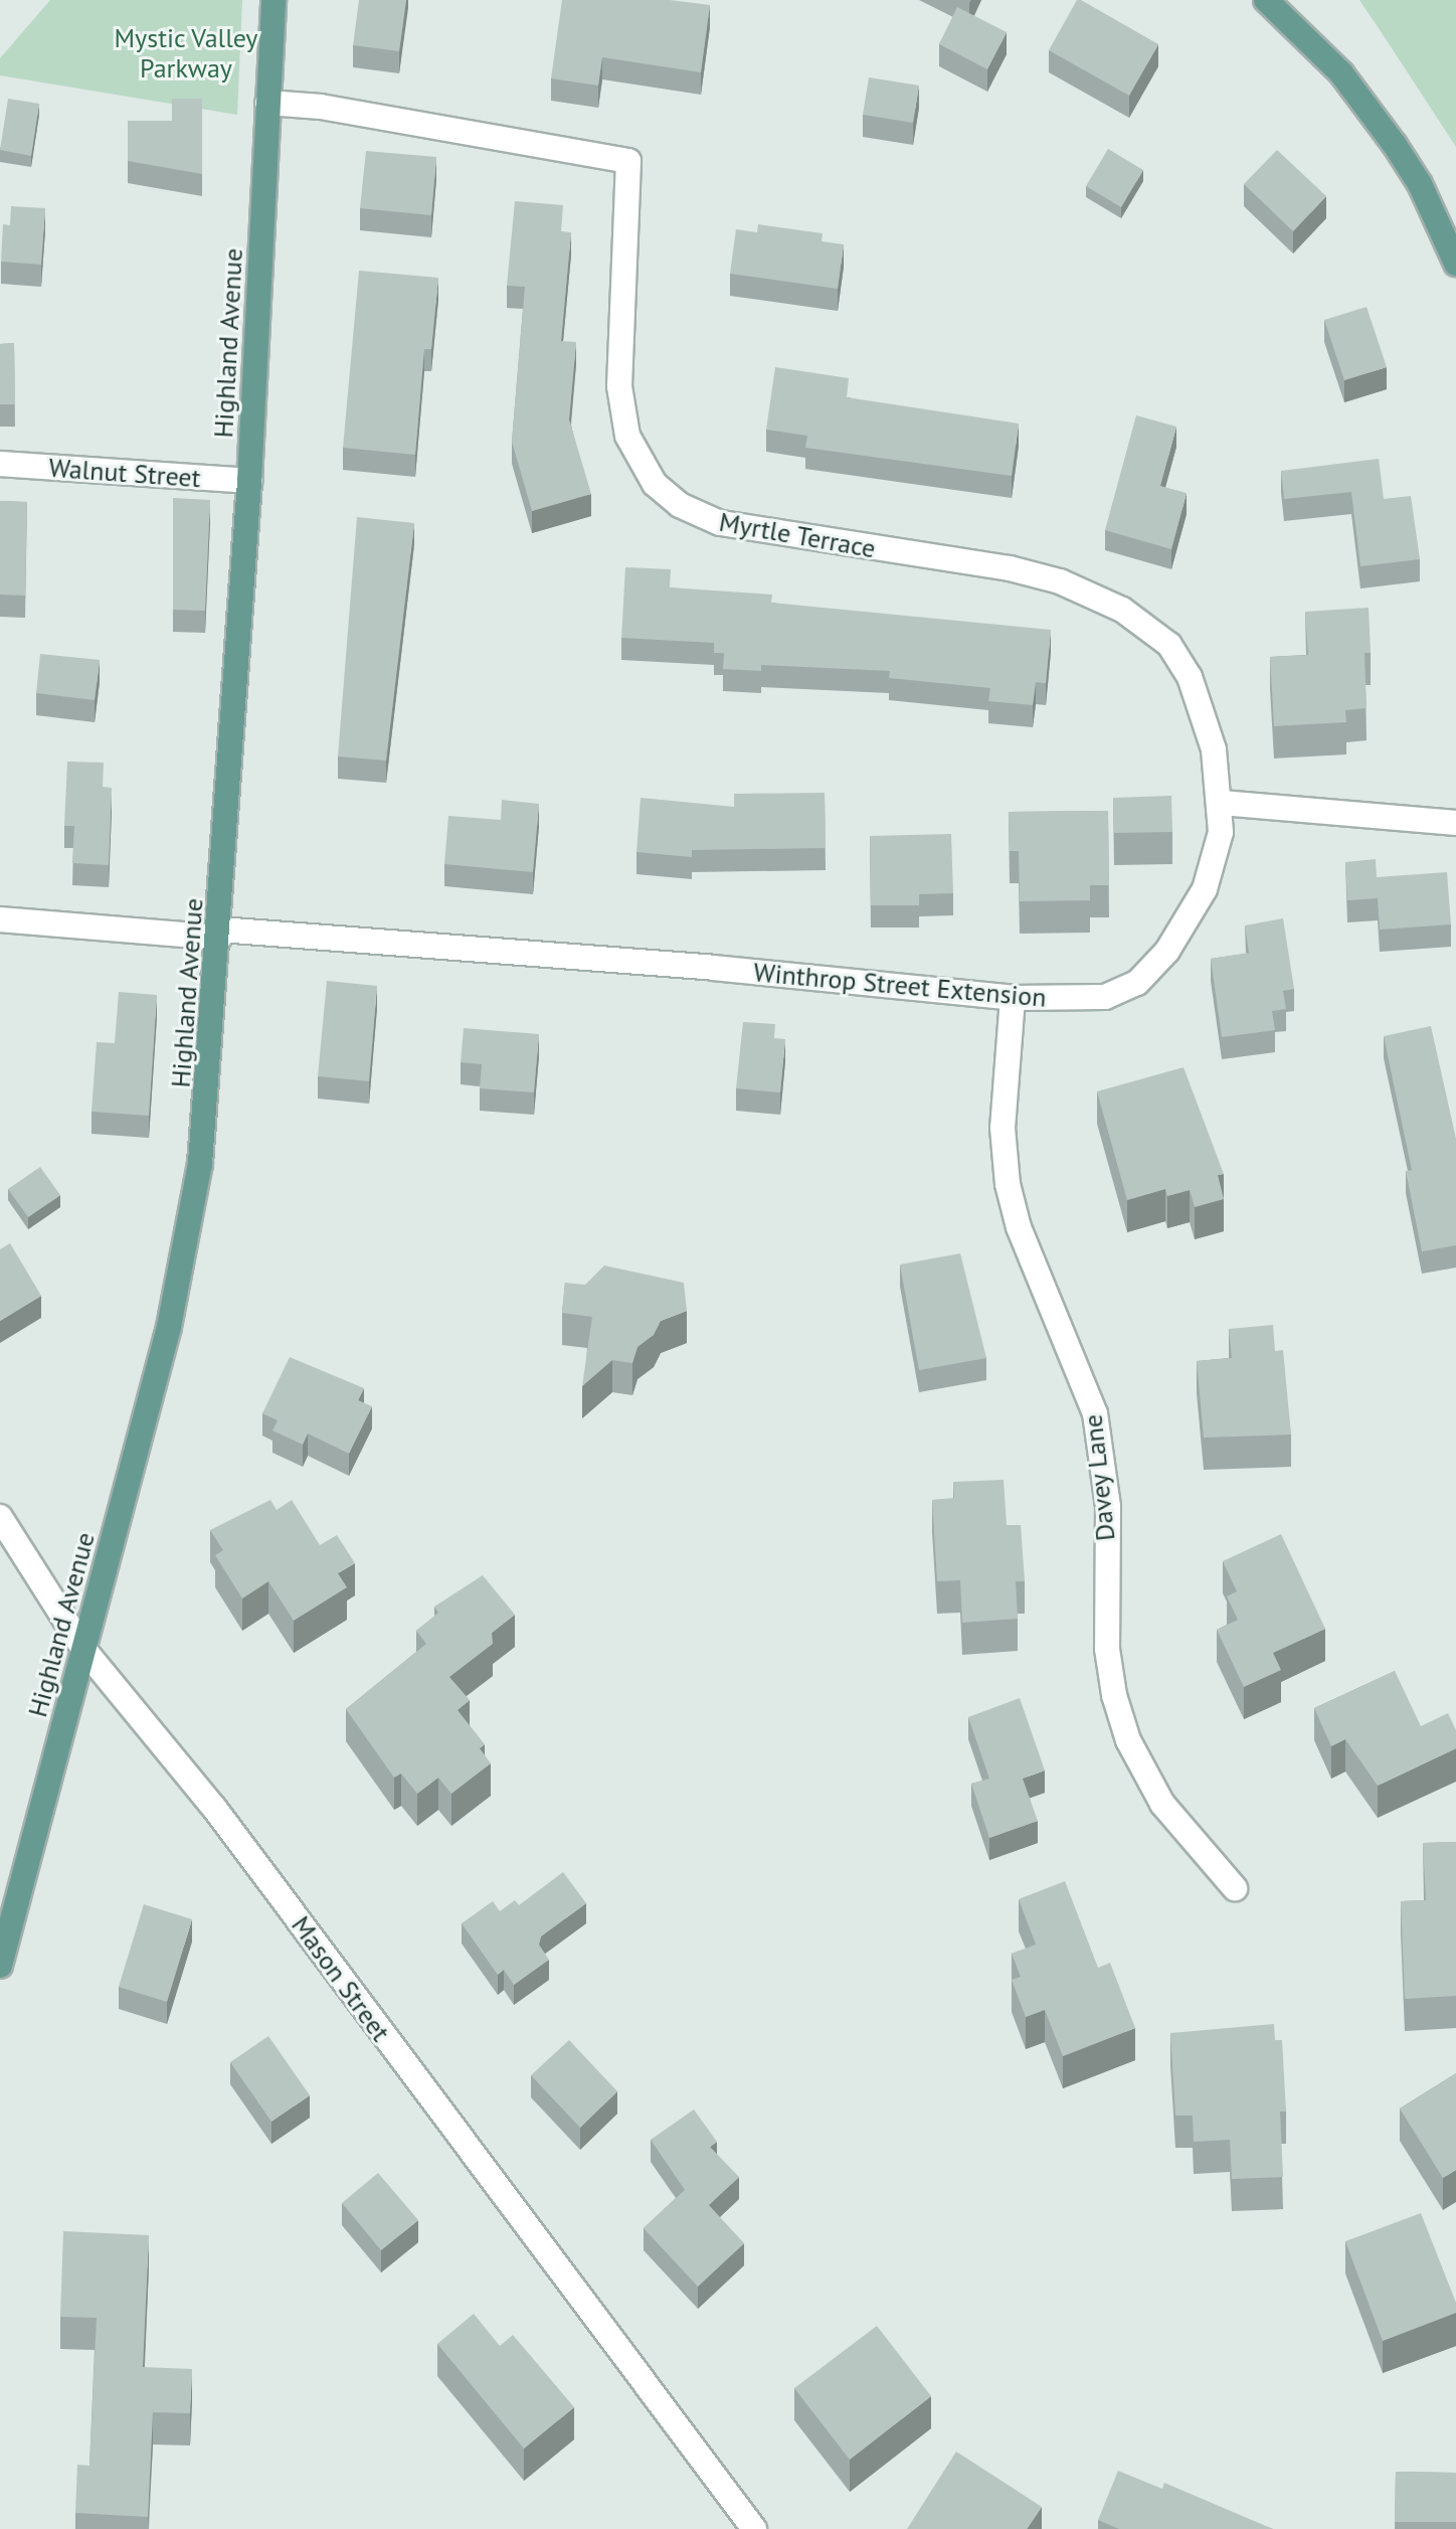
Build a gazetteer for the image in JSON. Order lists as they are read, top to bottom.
{
  "streets": {
    "main road": ["Highland Avenue"],
    "street": [
      "Walnut Street",
      "Myrtle Terrace",
      "Winthrop Street Extension",
      "Davey Lane",
      "Mason Street"
    ]
  },
  "crossings": [
    ["Highland Avenue", "Walnut Street"],
    ["Highland Avenue", "Myrtle Terrace"],
    ["Highland Avenue", "Winthrop Street Extension"],
    ["Highland Avenue", "Mason Street"],
    ["Myrtle Terrace", "Winthrop Street Extension"],
    ["Winthrop Street Extension", "Davey Lane"]
  ],
  "parks": ["Mystic Valley Parkway"]
}
